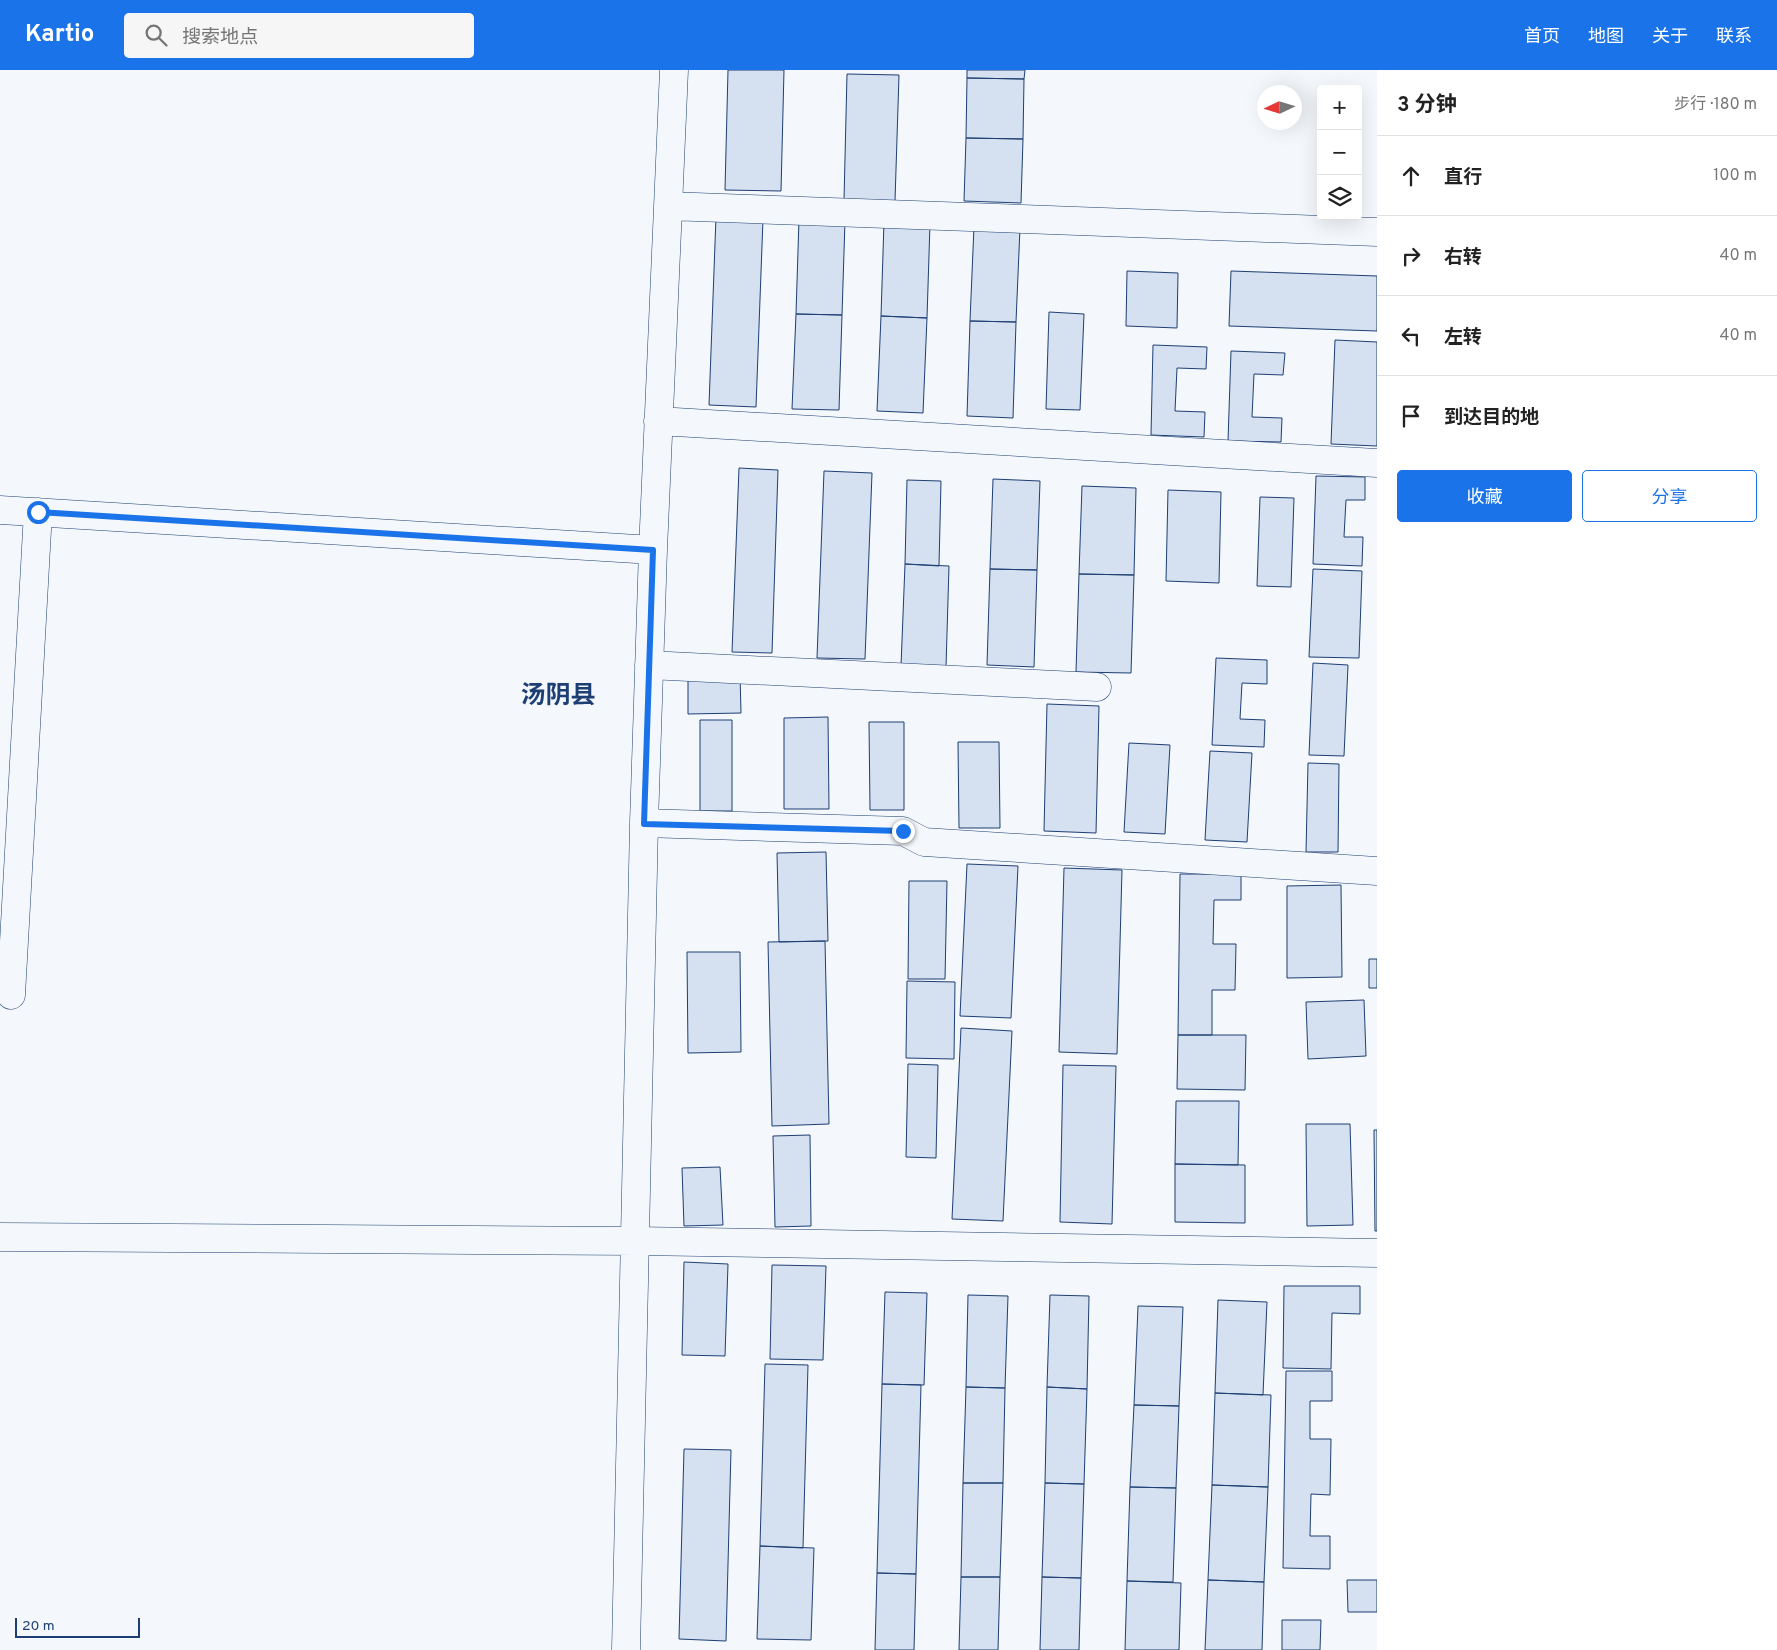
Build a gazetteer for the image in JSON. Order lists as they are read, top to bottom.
{
  "districts": ["汤阴县"],
  "scale_bar": "20 m",
  "north": "left",
  "page": {
    "header": "Kartio",
    "search": "搜索地点",
    "nav": [
      "首页",
      "地图",
      "关于",
      "联系"
    ],
    "heading": ["3 分钟", "步行 · 180 m"],
    "map_buttons": ["+", "−"],
    "list": [
      ["直行", "100 m"],
      ["右转", "40 m"],
      ["左转", "40 m"],
      "到达目的地"
    ],
    "buttons": ["收藏", "分享"],
    "scale": "20 m"
  }
}
